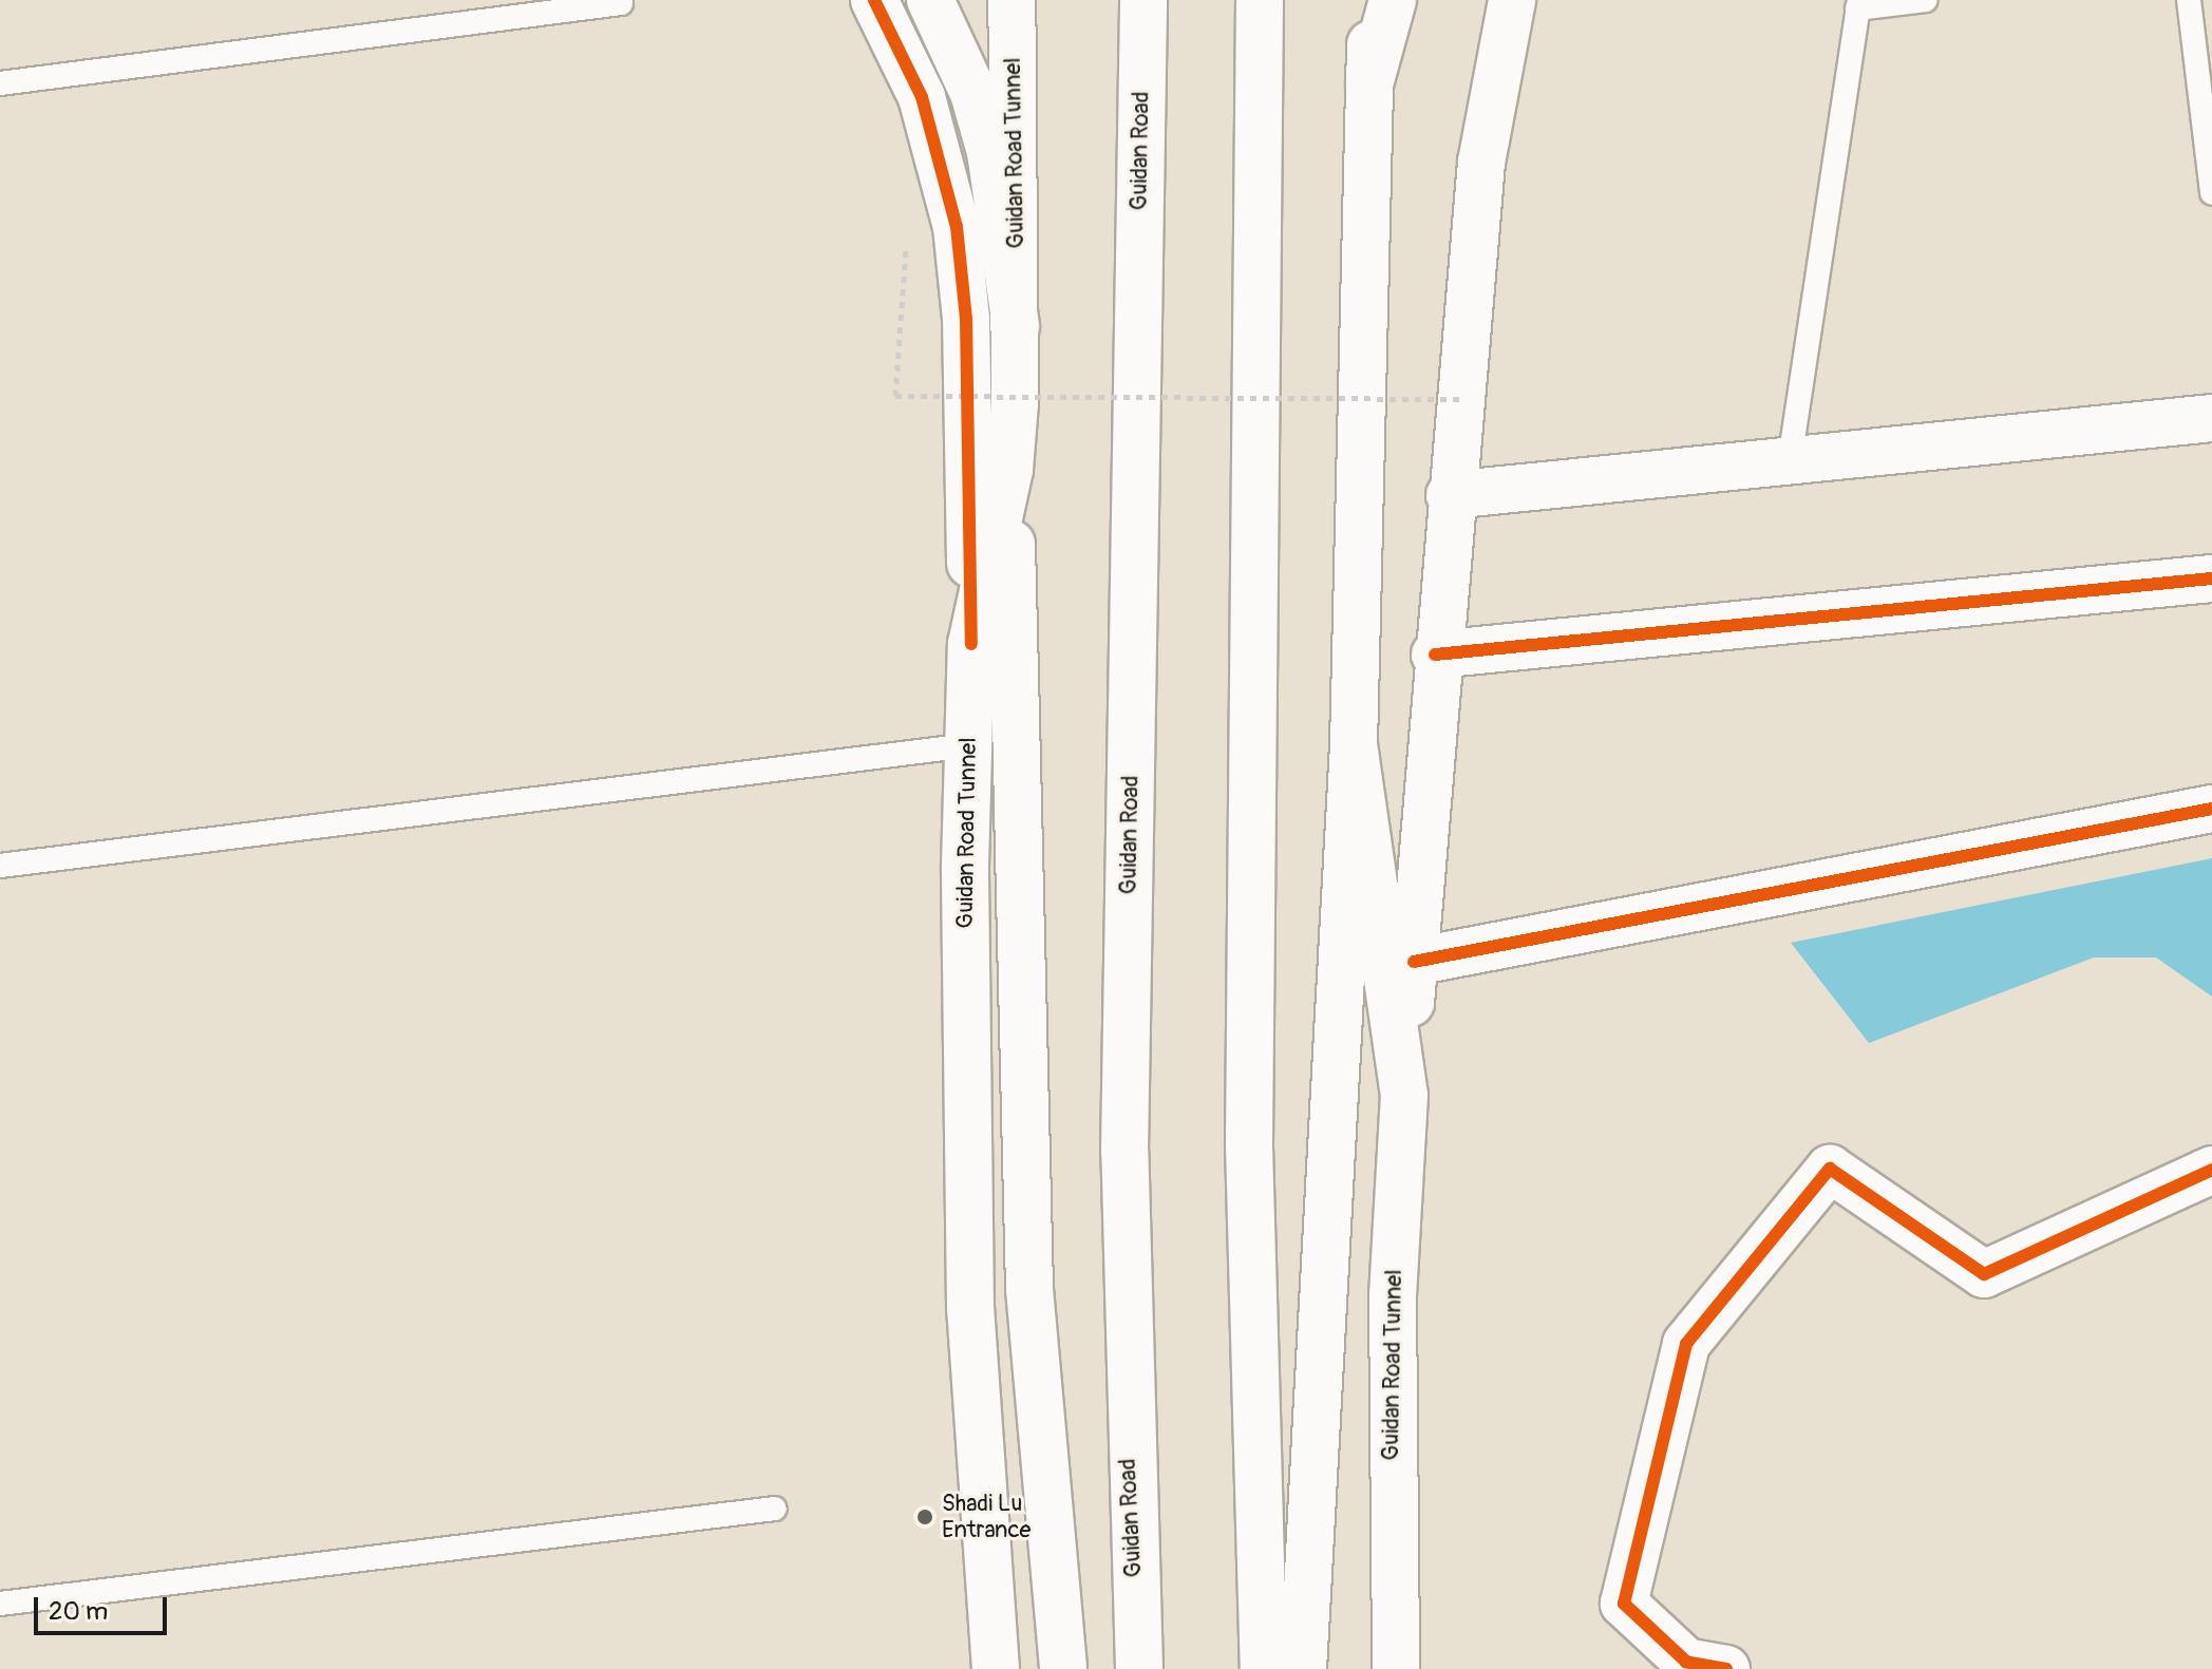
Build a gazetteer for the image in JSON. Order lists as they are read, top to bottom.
{
  "streets": {
    "main road": ["Guidan Road", "Guidan Road Tunnel"]
  },
  "places": ["Shadi Lu Entrance"],
  "scale_bar": "20 m"
}
